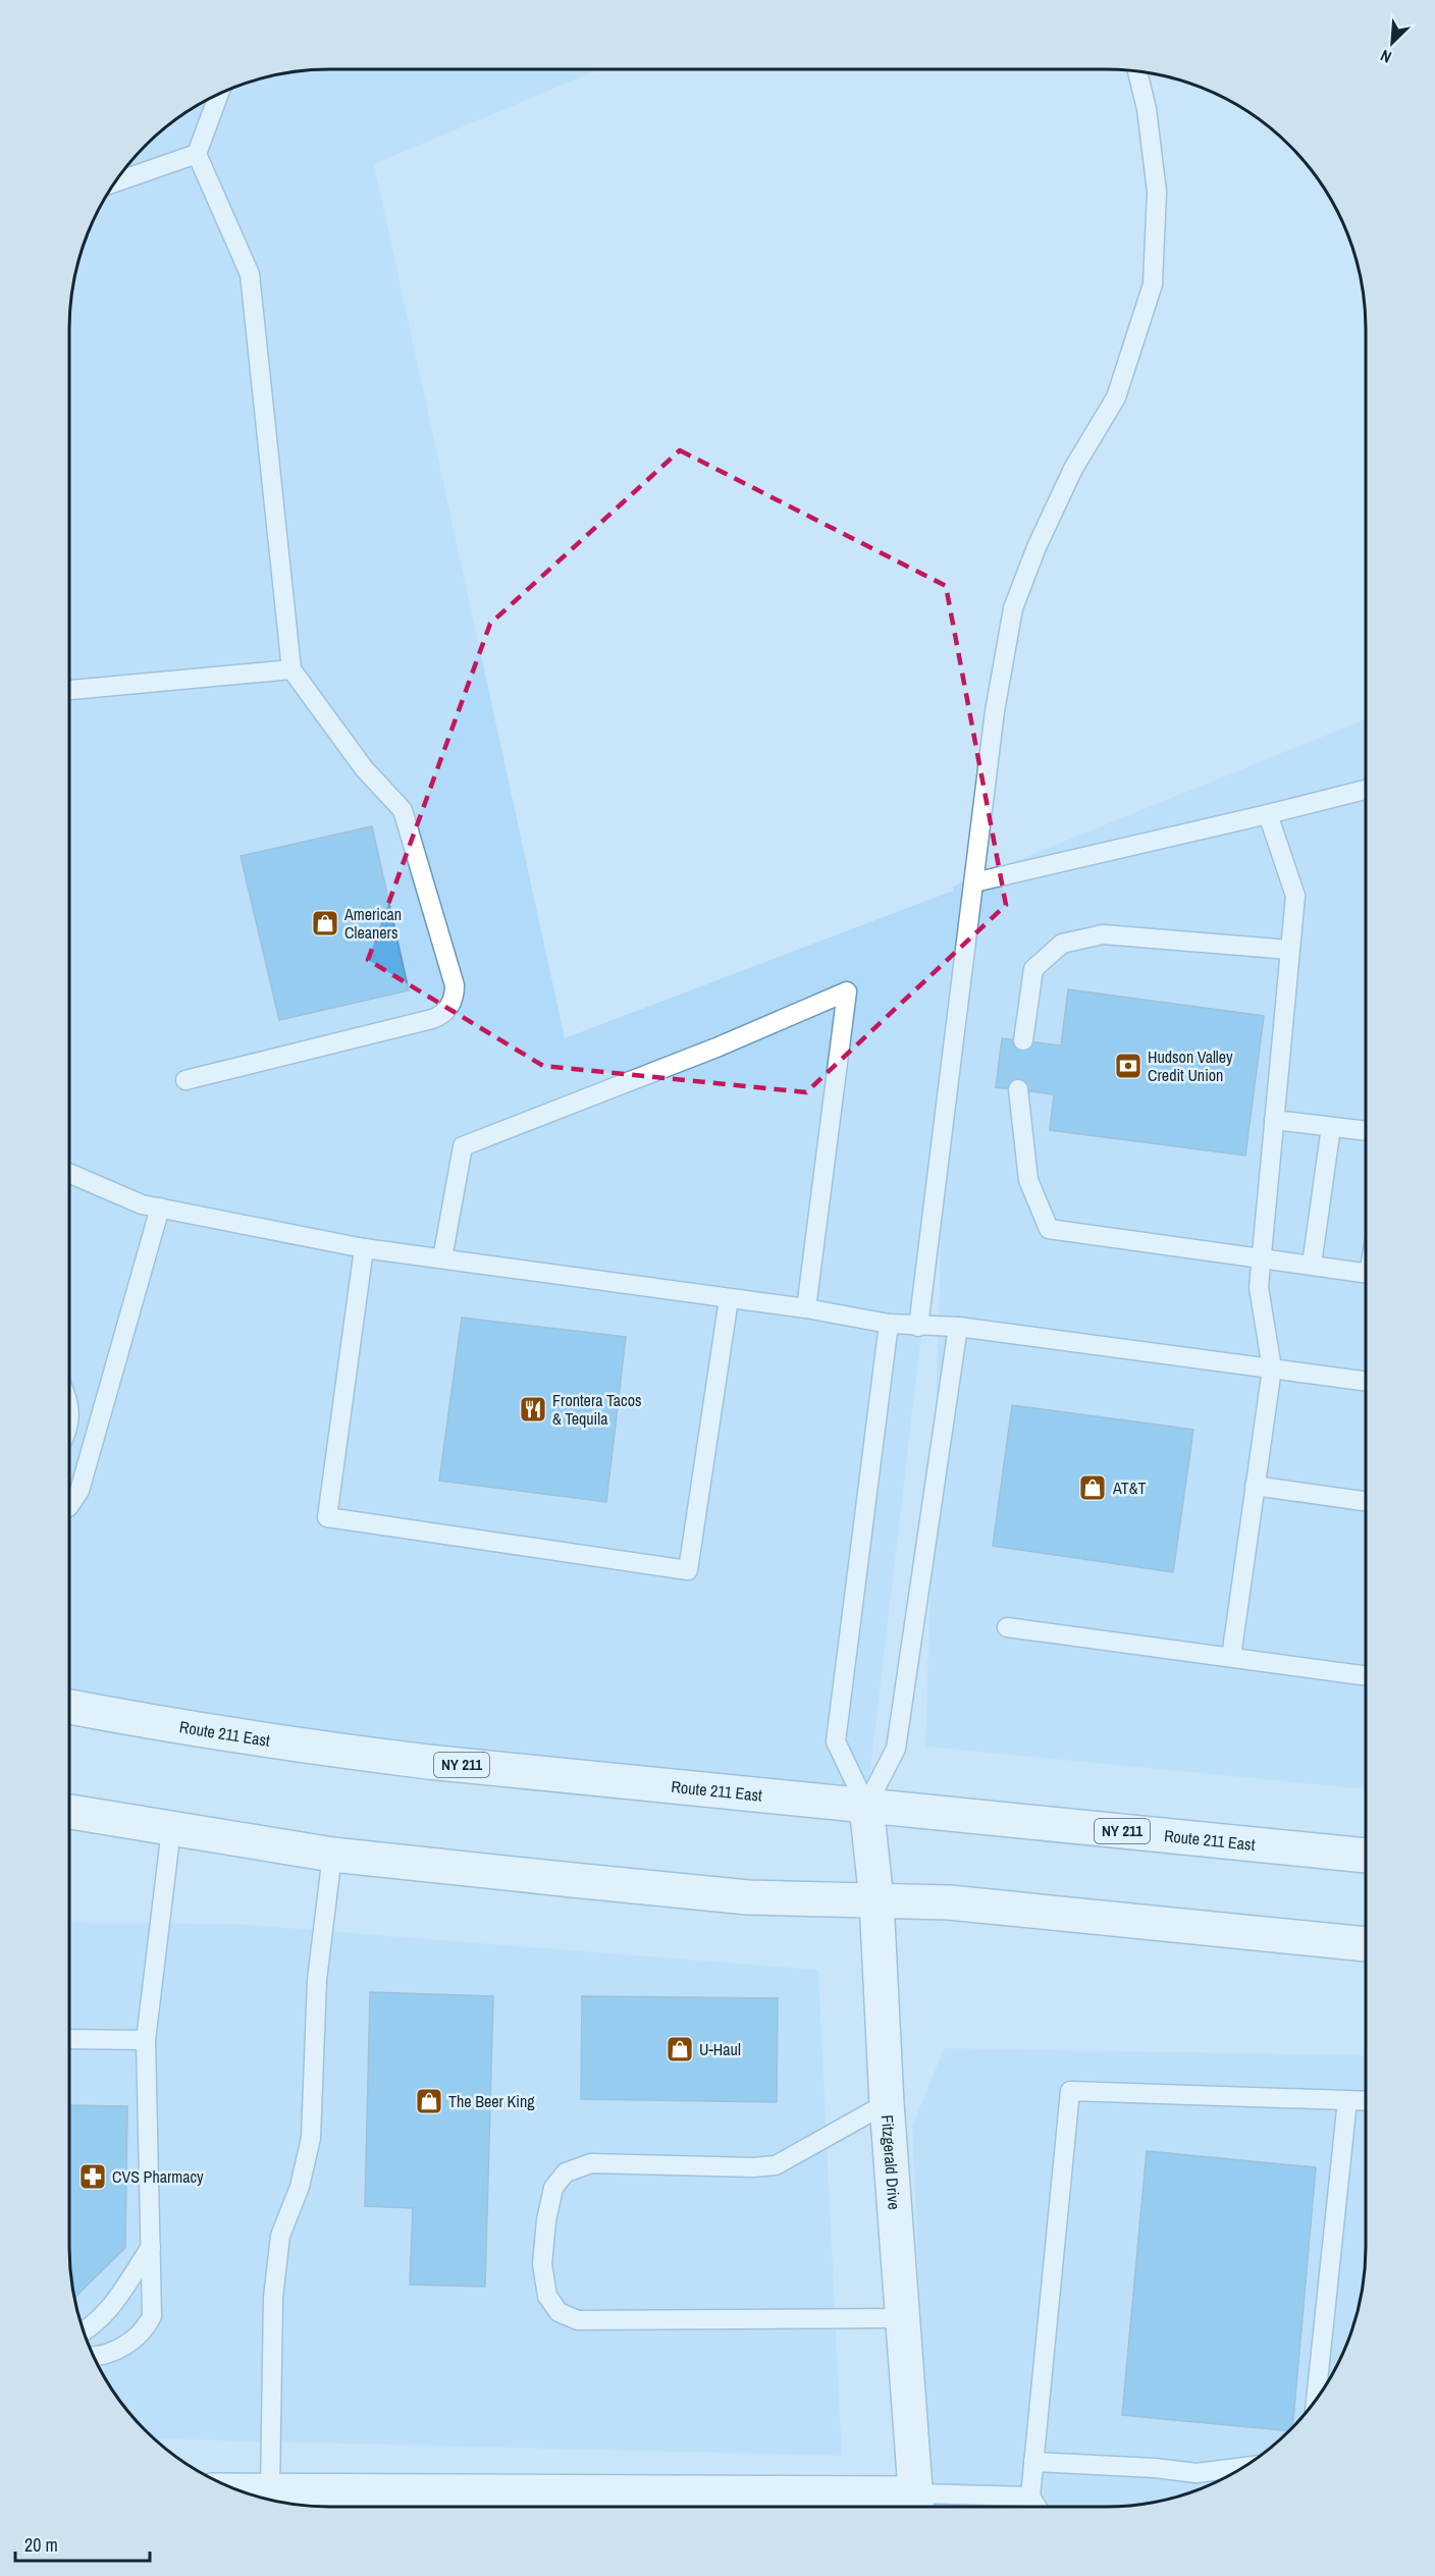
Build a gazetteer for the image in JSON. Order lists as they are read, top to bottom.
{
  "streets": {
    "main road": ["Route 211 East", "NY 211", "Fitzgerald Drive"]
  },
  "crossings": [
    ["Route 211 East", "Fitzgerald Drive"]
  ],
  "places": {
    "shop": [
      "American Cleaners",
      "AT&T",
      "U-Haul",
      "The Beer King"
    ],
    "bank": ["Hudson Valley Credit Union"],
    "restaurant": ["Frontera Tacos & Tequila"],
    "pharmacy": ["CVS Pharmacy"]
  },
  "scale_bar": "20 m",
  "north": "bottom left"
}
